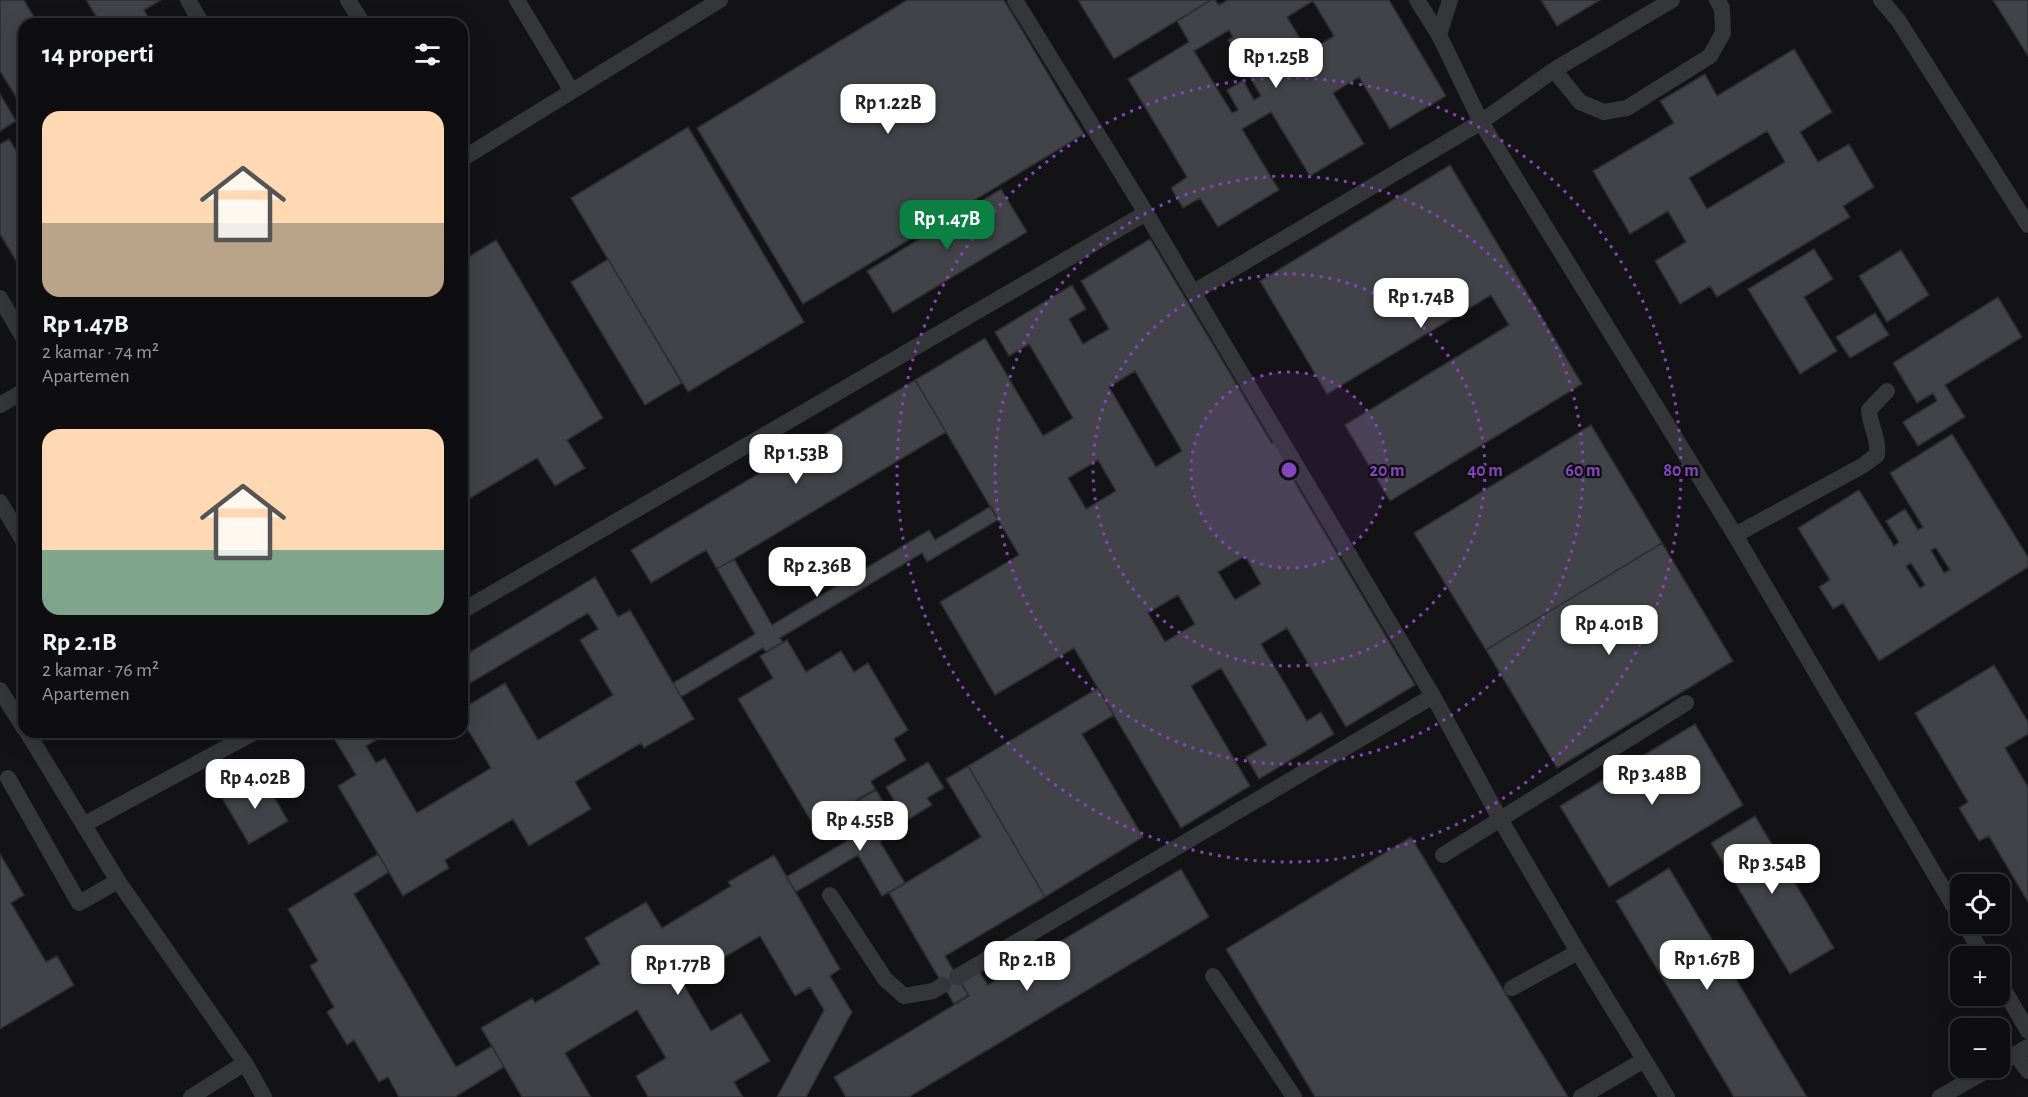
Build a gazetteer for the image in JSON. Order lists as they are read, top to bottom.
{
  "page": {
    "heading": "14 properti",
    "price": [
      "Rp 1.25B",
      "Rp 1.22B",
      "Rp 1.47B",
      "Rp 1.74B",
      "Rp 1.53B",
      "Rp 2.36B",
      "Rp 4.01B",
      "Rp 3.48B",
      "Rp 4.02B",
      "Rp 4.55B",
      "Rp 3.54B",
      "Rp 1.67B",
      "Rp 2.1B",
      "Rp 1.77B"
    ],
    "list": [
      {
        "name": "Rp 1.47B",
        "note": "2 kamar · 74 m² · Apartemen"
      },
      {
        "name": "Rp 2.1B",
        "note": "2 kamar · 76 m² · Apartemen"
      }
    ],
    "map_buttons": ["+", "−"]
  },
  "rings": [
    "20 m",
    "40 m",
    "60 m",
    "80 m"
  ]
}
